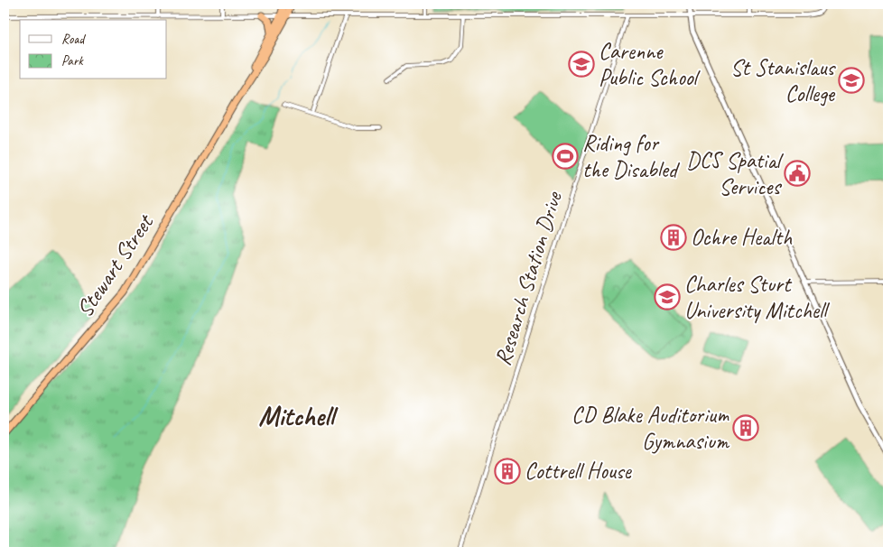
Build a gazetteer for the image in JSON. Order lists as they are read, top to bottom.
{
  "streets": {
    "highway": ["Stewart Street"],
    "street": ["Research Station Drive"]
  },
  "districts": ["Mitchell"],
  "places": {
    "school or university": ["Carenne Public School", "St Stanislaus College", "Charles Sturt University Mitchell"],
    "sports": ["Riding for the Disabled"],
    "public building": ["DCS Spatial Services"],
    "building": ["Ochre Health", "CD Blake Auditorium Gymnasium", "Cottrell House"]
  },
  "legend": ["Road", "Park"]
}
